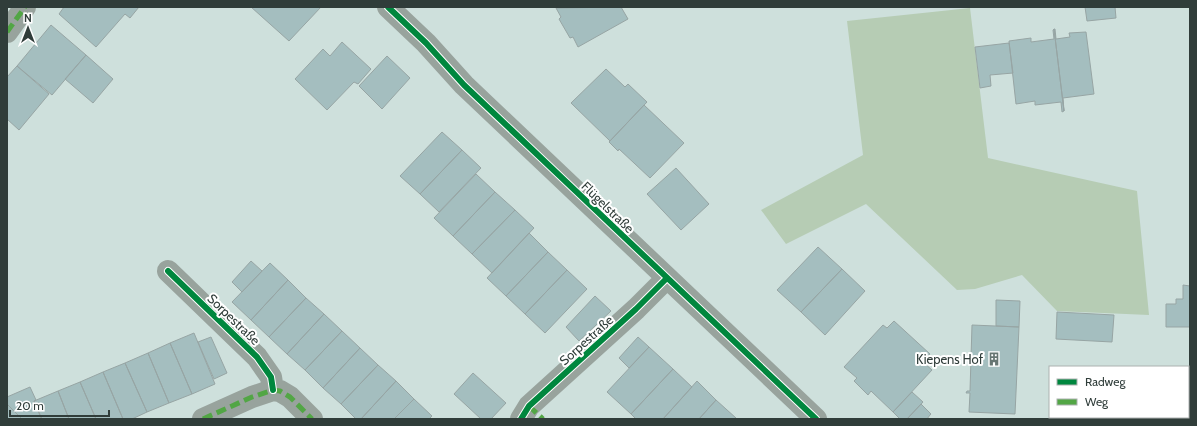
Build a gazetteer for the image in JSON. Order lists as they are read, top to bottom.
{
  "streets": {
    "street": ["Flügelstraße", "Sorpestraße"]
  },
  "crossings": [
    ["Flügelstraße", "Sorpestraße"]
  ],
  "places": {
    "building": ["Kiepens Hof"]
  },
  "legend": ["Radweg", "Weg"],
  "scale_bar": "20 m",
  "north": "top"
}
